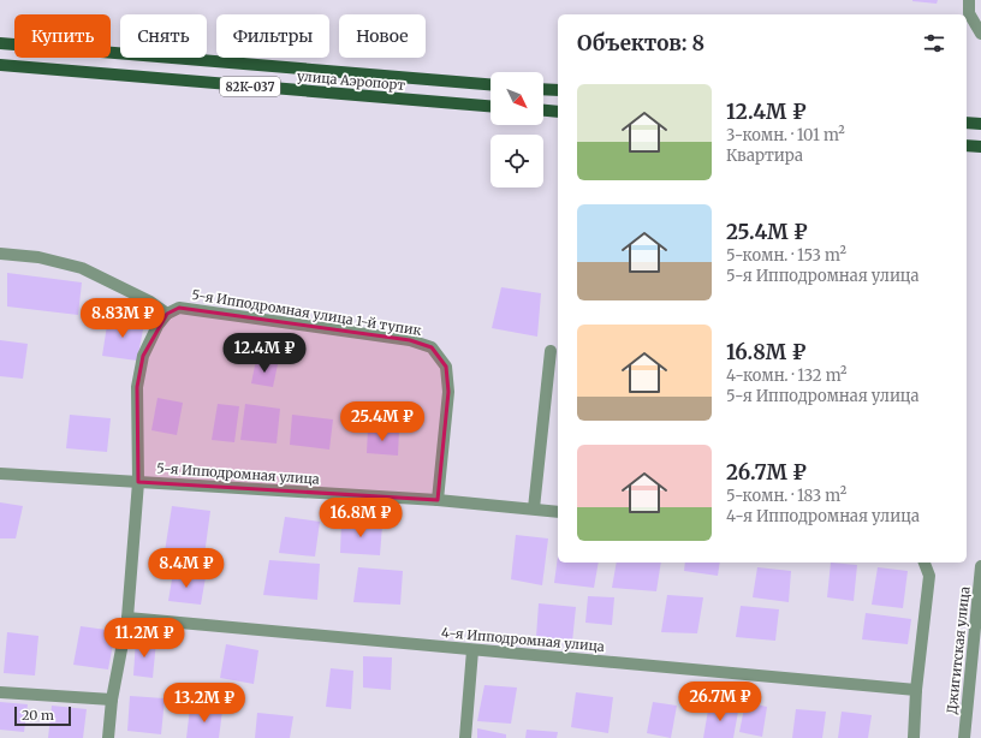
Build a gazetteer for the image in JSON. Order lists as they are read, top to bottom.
{
  "streets": {
    "main road": ["улица Аэропорт", "82К-037"],
    "street": [
      "5-я Ипподромная улица 1-й тупик",
      "5-я Ипподромная улица",
      "4-я Ипподромная улица",
      "Джигитская улица"
    ]
  },
  "crossings": [
    ["5-я Ипподромная улица 1-й тупик", "5-я Ипподромная улица"]
  ],
  "scale_bar": "20 m",
  "north": "bottom right",
  "page": {
    "chip": [
      "Купить",
      "Снять",
      "Фильтры",
      "Новое"
    ],
    "heading": "Объектов: 8",
    "list": [
      {
        "name": "12.4M ₽",
        "note": "3-комн. · 101 m² · Квартира"
      },
      {
        "name": "25.4M ₽",
        "note": "5-комн. · 153 m² · 5-я Ипподромная улица"
      },
      {
        "name": "16.8M ₽",
        "note": "4-комн. · 132 m² · 5-я Ипподромная улица"
      },
      {
        "name": "26.7M ₽",
        "note": "5-комн. · 183 m² · 4-я Ипподромная улица"
      }
    ],
    "price": [
      "8.83M ₽",
      "12.4M ₽",
      "25.4M ₽",
      "16.8M ₽",
      "8.4M ₽",
      "11.2M ₽",
      "26.7M ₽",
      "13.2M ₽"
    ],
    "scale": "20 m"
  }
}
